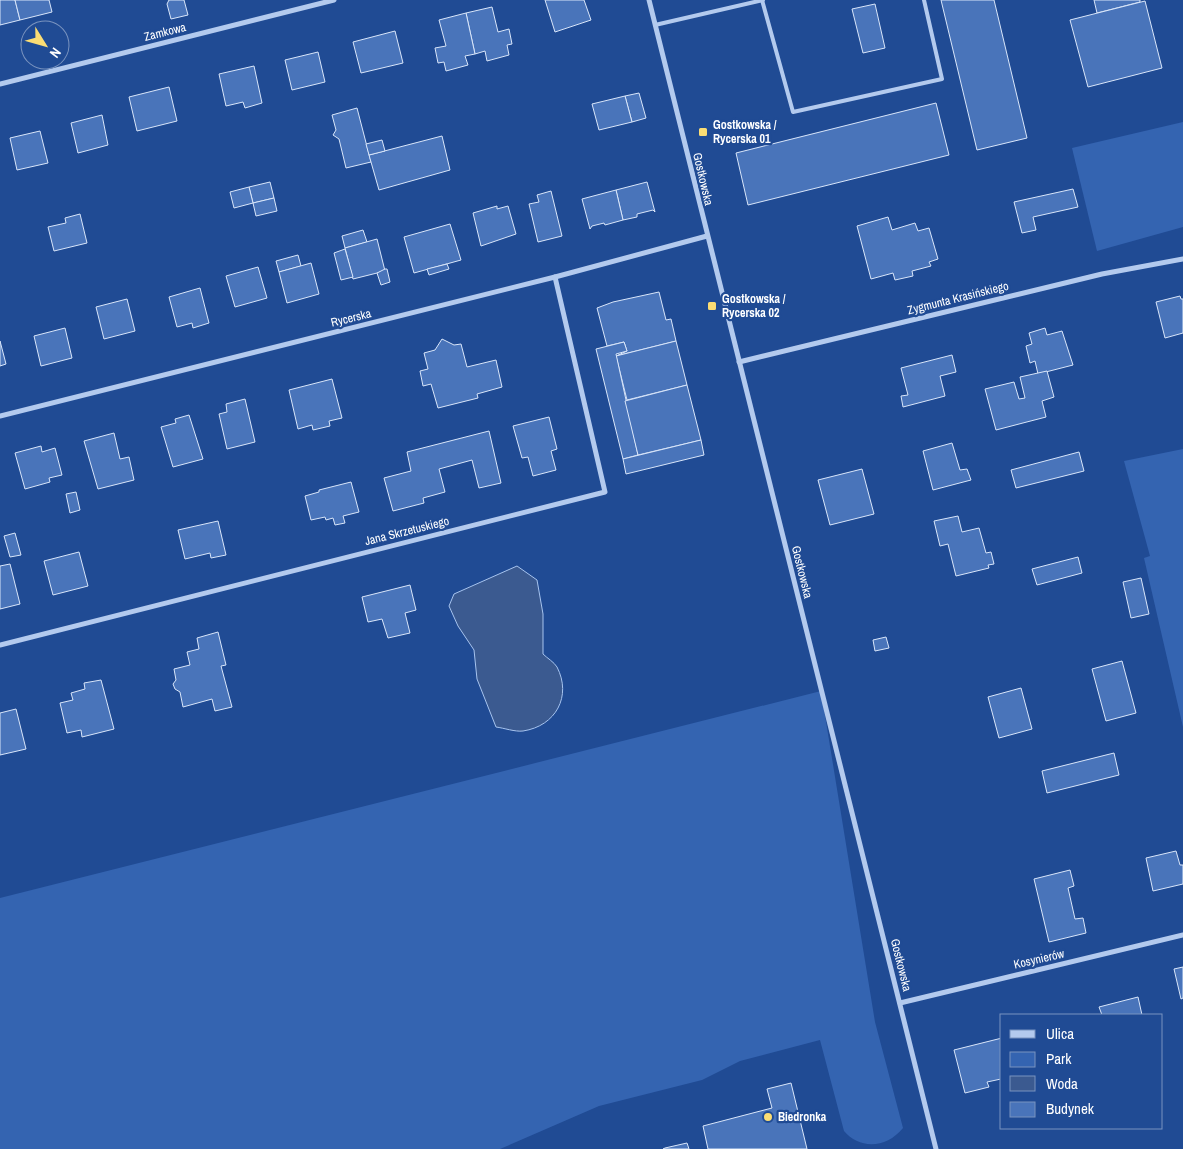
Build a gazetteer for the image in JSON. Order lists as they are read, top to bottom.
{
  "streets": {
    "street": [
      "Zamkowa",
      "Gostkowska",
      "Zygmunta Krasińskiego",
      "Rycerska",
      "Jana Skrzetuskiego",
      "Kosynierów"
    ]
  },
  "crossings": [
    ["Gostkowska", "Zygmunta Krasińskiego"],
    ["Gostkowska", "Rycerska"],
    ["Gostkowska", "Kosynierów"],
    ["Rycerska", "Jana Skrzetuskiego"]
  ],
  "places": {
    "transit": ["Gostkowska / Rycerska 01", "Gostkowska / Rycerska 02"],
    "other": ["Biedronka"]
  },
  "legend": [
    "Ulica",
    "Park",
    "Woda",
    "Budynek"
  ],
  "north": "bottom right"
}
